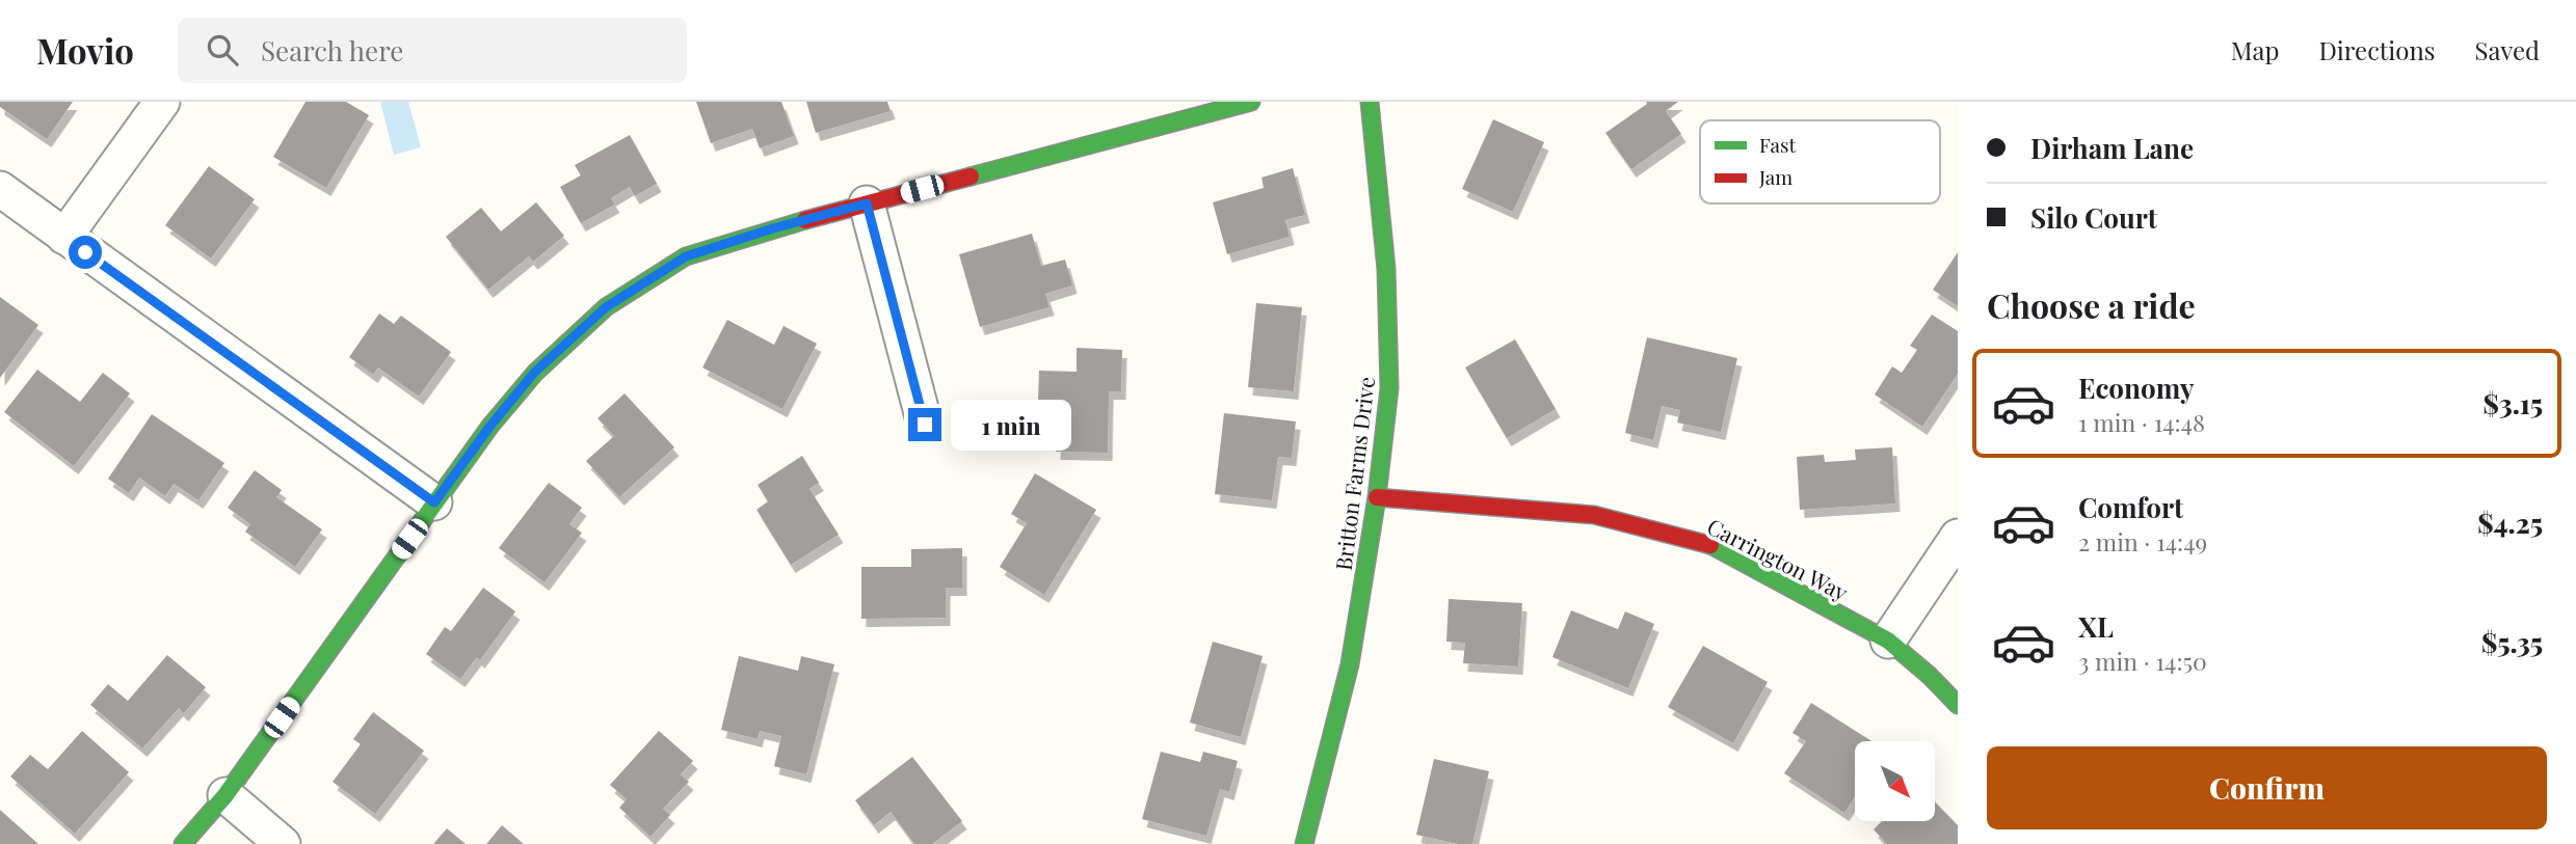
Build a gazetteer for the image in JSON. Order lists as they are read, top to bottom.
{
  "streets": {
    "street": ["Britton Farms Drive", "Carrington Way"]
  },
  "crossings": [
    ["Britton Farms Drive", "Carrington Way"]
  ],
  "legend": ["Fast", "Jam"],
  "north": "bottom right",
  "page": {
    "header": "Movio",
    "search": "Search here",
    "nav": ["Map", "Directions", "Saved"],
    "banner": ["Dirham Lane", "Silo Court"],
    "heading": "Choose a ride",
    "list": [
      {
        "name": "Economy",
        "note": "1 min · 14:48",
        "value": "$3.15"
      },
      {
        "name": "Comfort",
        "note": "2 min · 14:49",
        "value": "$4.25"
      },
      {
        "name": "XL",
        "note": "3 min · 14:50",
        "value": "$5.35"
      }
    ],
    "bubble": "1 min",
    "buttons": "Confirm"
  }
}
